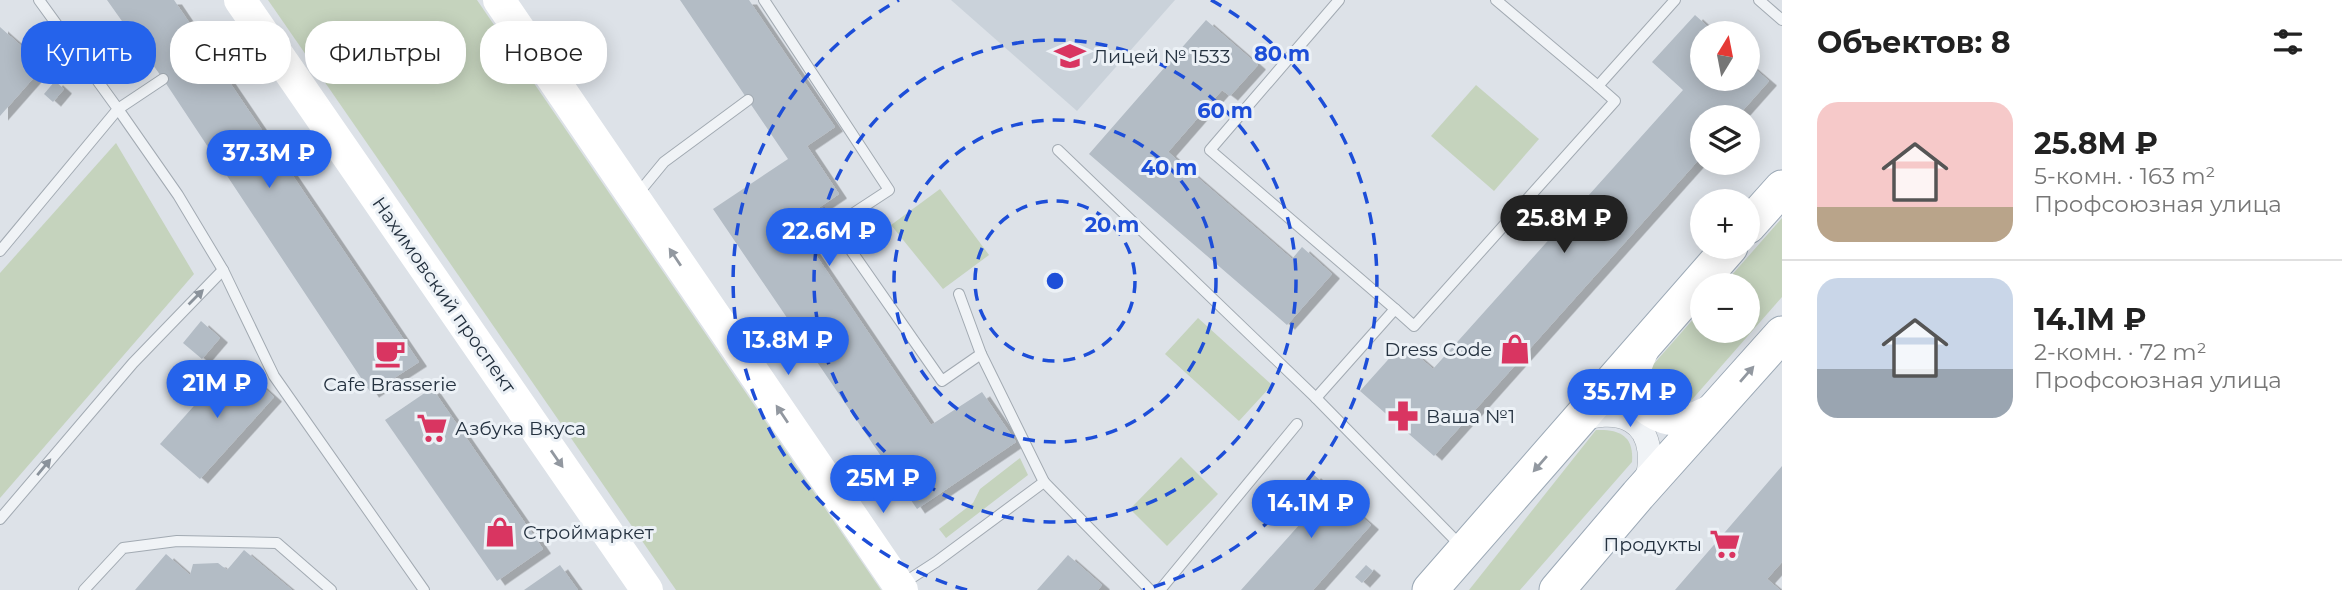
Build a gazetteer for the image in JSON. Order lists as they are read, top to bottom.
{
  "streets": {
    "main road": ["Нахимовский проспект"]
  },
  "places": {
    "school or university": ["Лицей № 1533"],
    "shop": ["Dress Code", "Строймаркет"],
    "cafe": ["Cafe Brasserie"],
    "pharmacy": ["Ваша №1"],
    "supermarket": ["Азбука Вкуса", "Продукты"]
  },
  "north": "top",
  "page": {
    "heading": "Объектов: 8",
    "map_buttons": ["+", "−"],
    "chip": [
      "Купить",
      "Снять",
      "Фильтры",
      "Новое"
    ],
    "list": [
      {
        "name": "25.8M ₽",
        "note": "5-комн. · 163 m² · Профсоюзная улица"
      },
      {
        "name": "14.1M ₽",
        "note": "2-комн. · 72 m² · Профсоюзная улица"
      }
    ],
    "price": [
      "37.3M ₽",
      "25.8M ₽",
      "22.6M ₽",
      "13.8M ₽",
      "21M ₽",
      "35.7M ₽",
      "25M ₽",
      "14.1M ₽"
    ]
  },
  "rings": [
    "80 m",
    "60 m",
    "40 m",
    "20 m"
  ]
}
